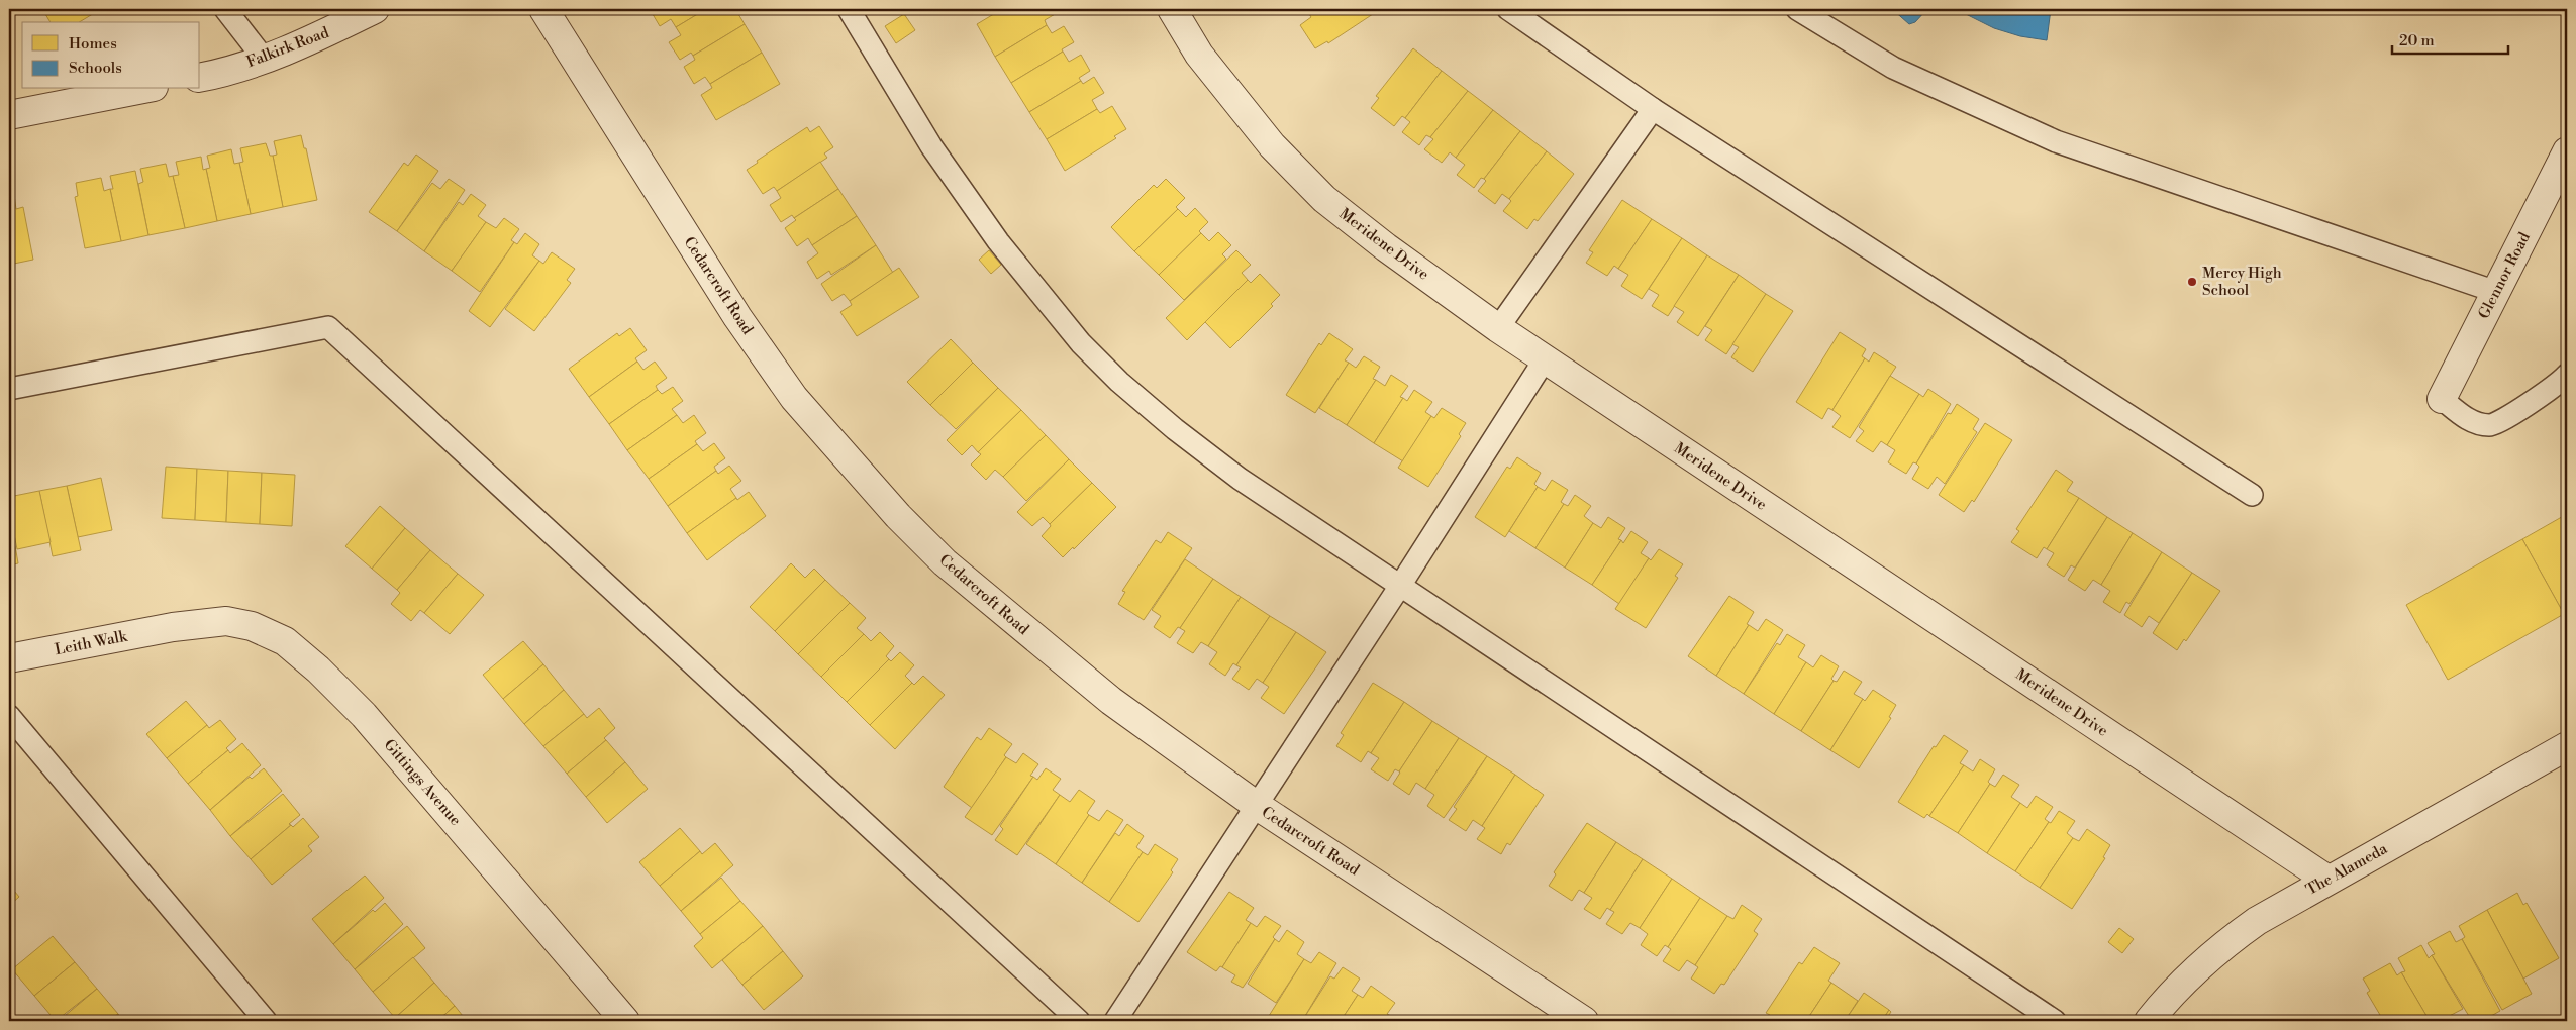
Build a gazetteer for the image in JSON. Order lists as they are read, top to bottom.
{
  "streets": {
    "street": [
      "Falkirk Road",
      "Meridene Drive",
      "Glennor Road",
      "Cedarcroft Road",
      "Leith Walk",
      "Gittings Avenue",
      "The Alameda"
    ]
  },
  "crossings": [
    ["Meridene Drive", "The Alameda"],
    ["Leith Walk", "Gittings Avenue"]
  ],
  "places": ["Mercy High School"],
  "legend": ["Homes", "Schools"],
  "scale_bar": "20 m"
}
